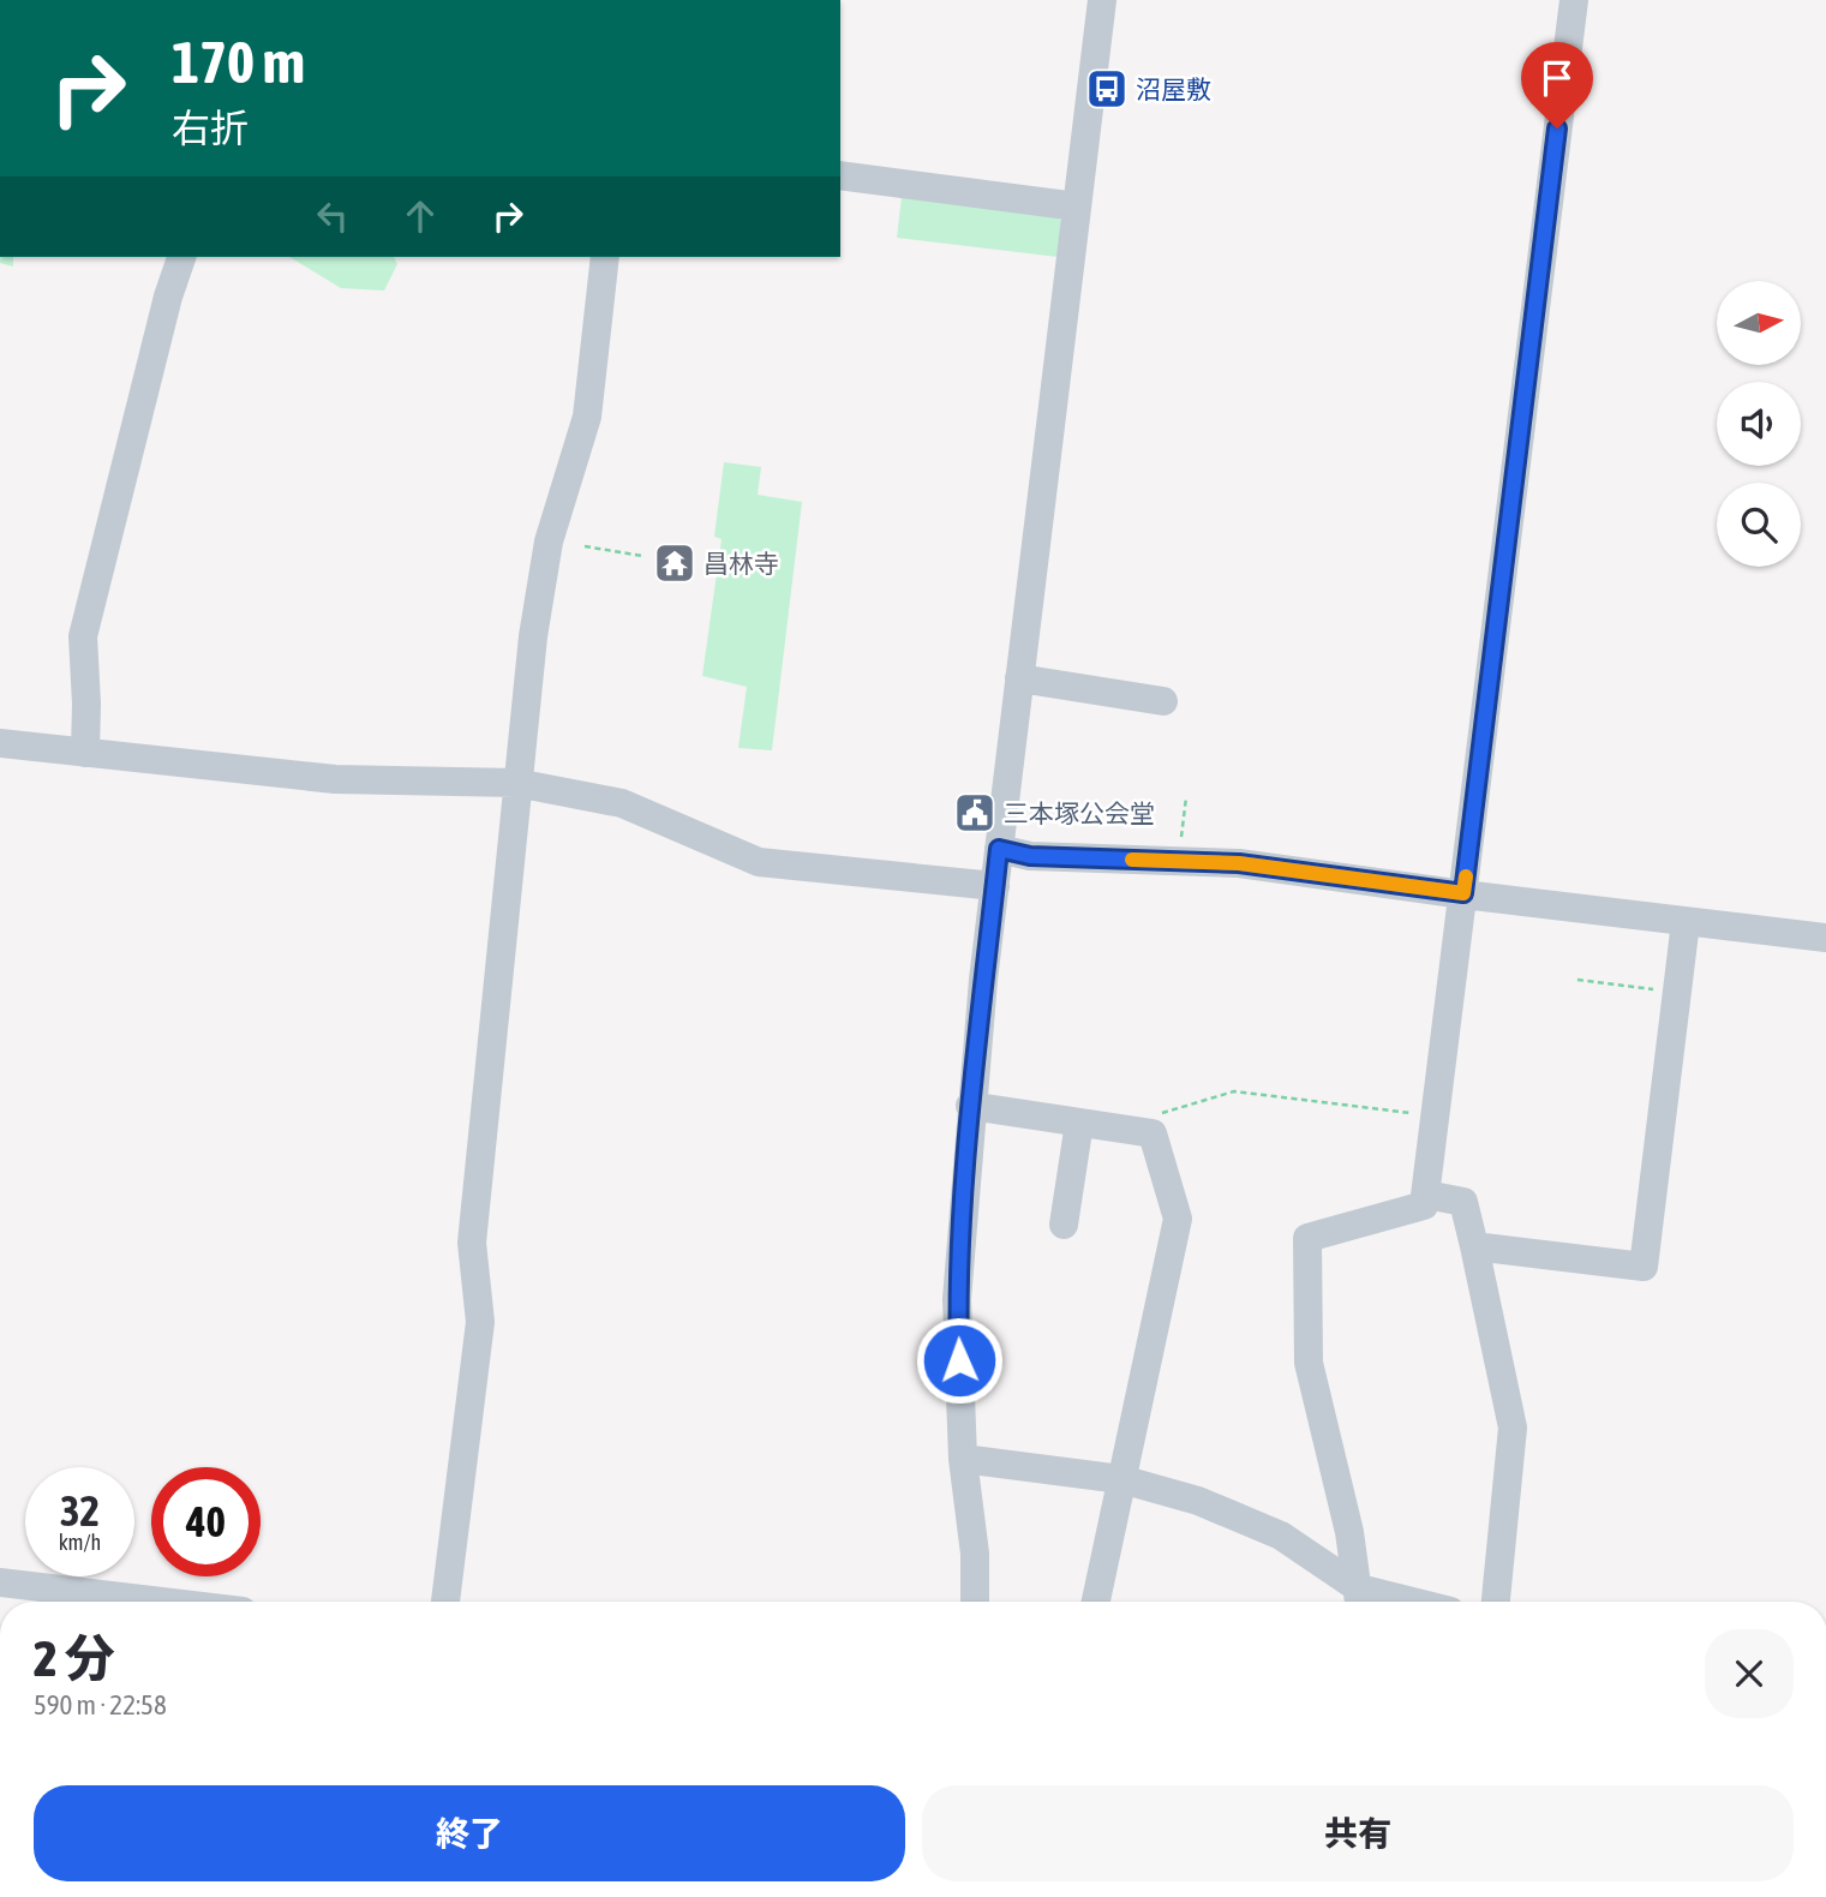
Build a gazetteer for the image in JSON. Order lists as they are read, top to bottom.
{
  "places": {
    "bus stop": ["沼屋敷"],
    "temple": ["昌林寺"],
    "public building": ["三本塚公会堂"]
  },
  "north": "right",
  "page": {
    "turn": ["170 m", "右折"],
    "speed": "32 km/h",
    "limit": "40",
    "heading": ["2 分", "590 m · 22:58"],
    "buttons": ["終了", "共有"]
  }
}
